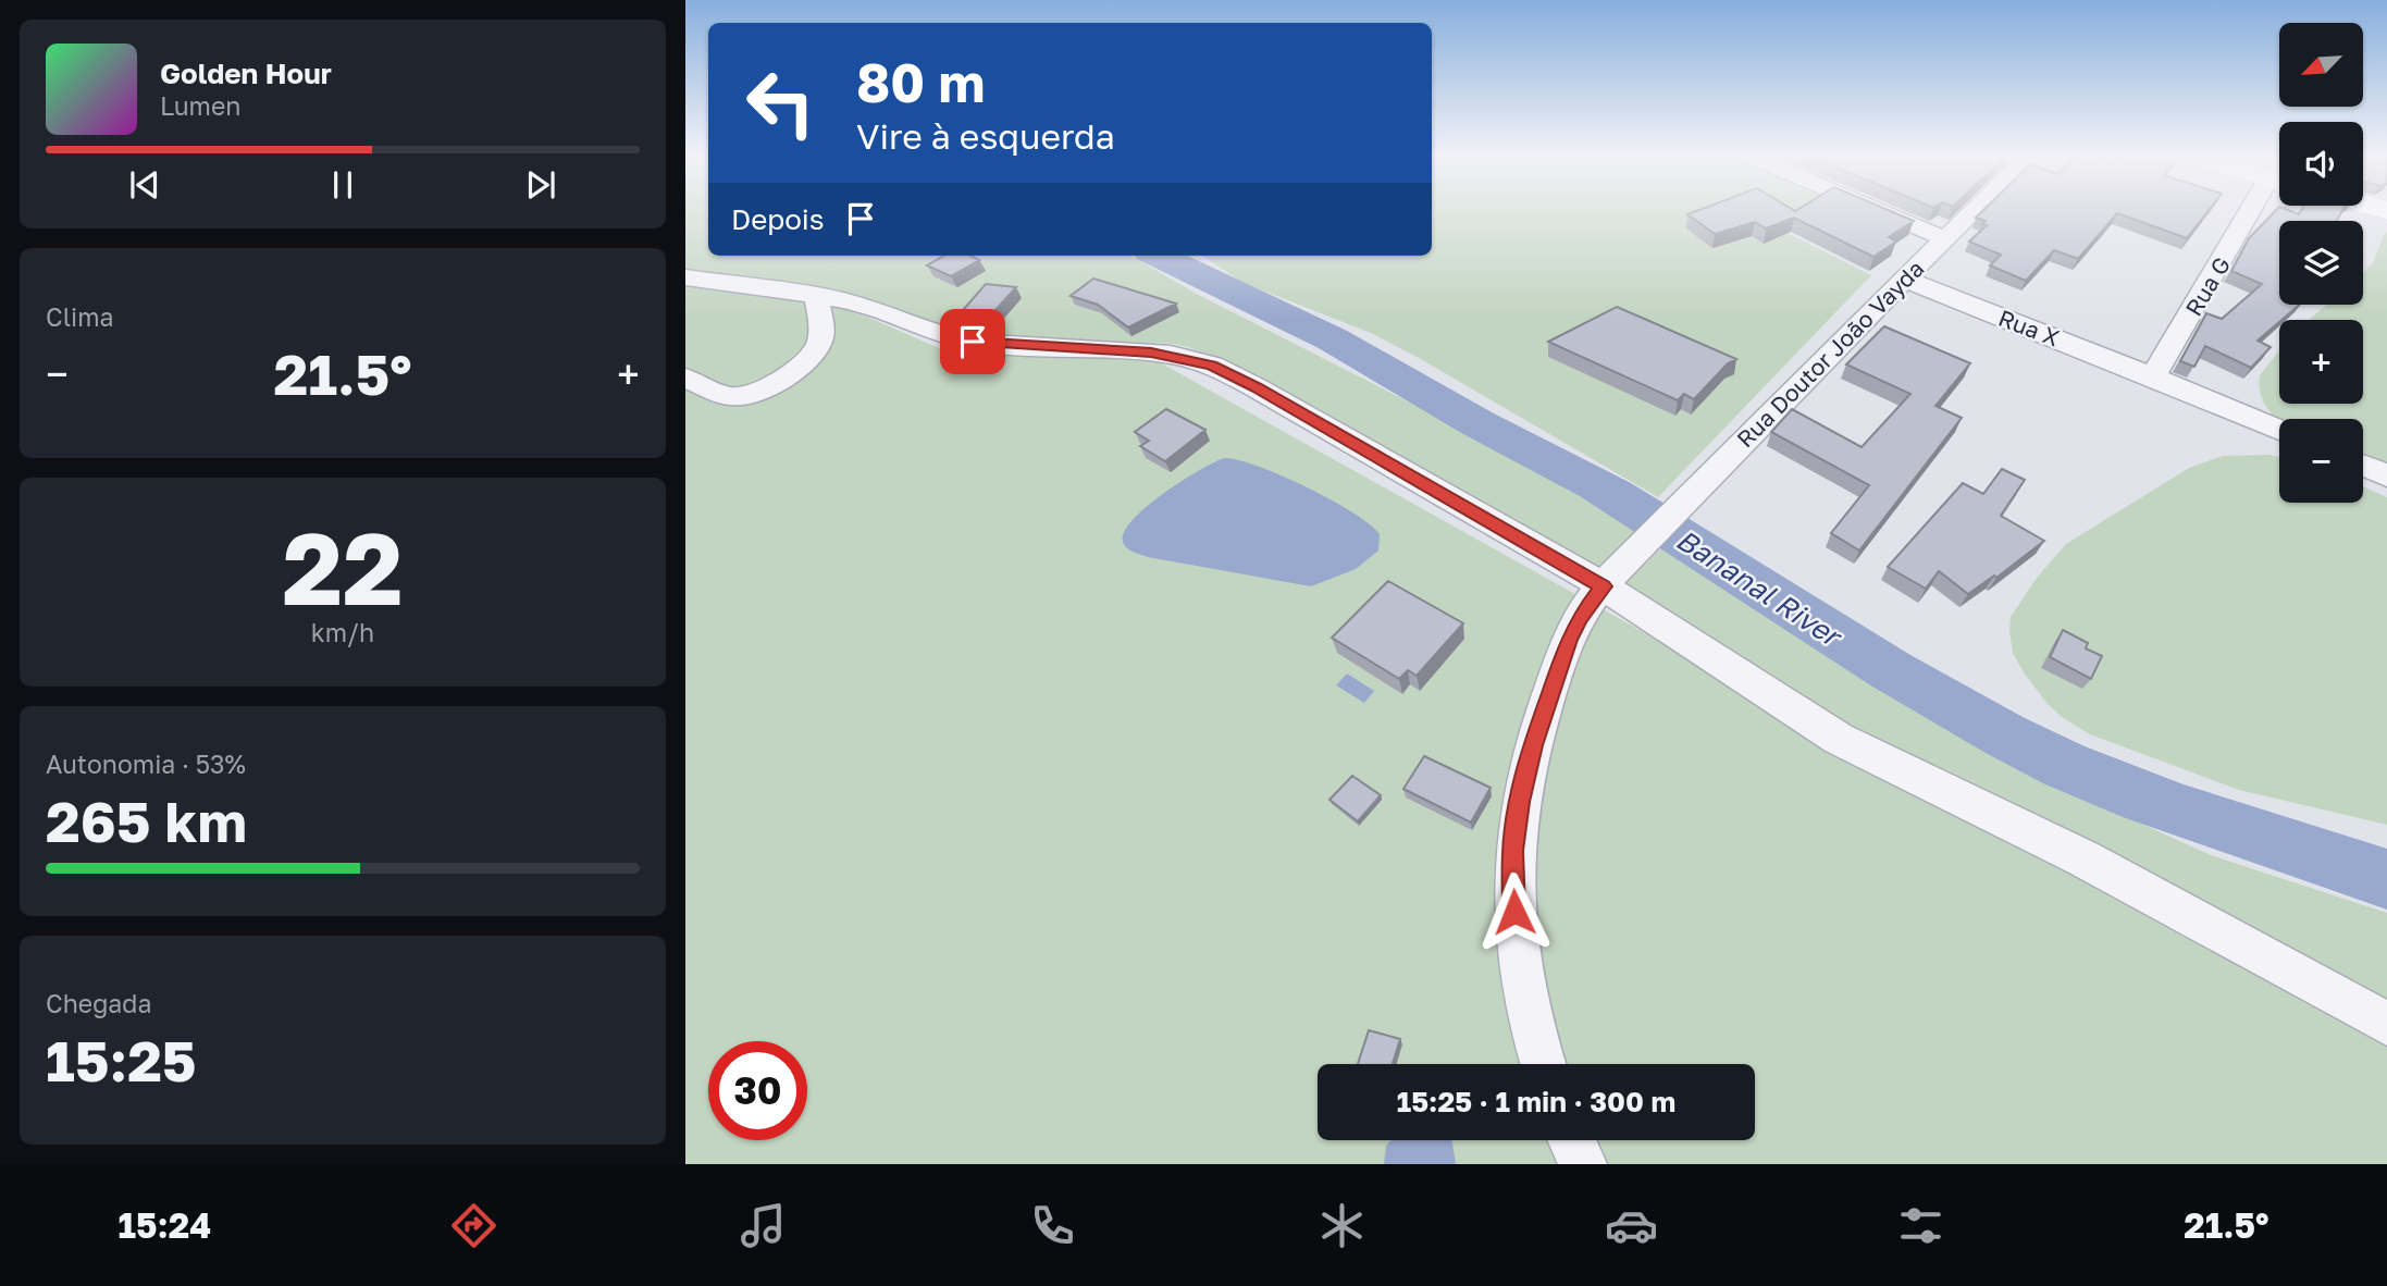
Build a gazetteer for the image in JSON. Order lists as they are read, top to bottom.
{
  "streets": {
    "street": ["Rua G", "Rua X", "Rua Doutor João Vayda"]
  },
  "crossings": [
    ["Rua G", "Rua X"],
    ["Rua X", "Rua Doutor João Vayda"]
  ],
  "water": ["Bananal River"],
  "north": "bottom left",
  "page": {
    "map_buttons": ["+", "−"],
    "turn": ["80 m", "Vire à esquerda"],
    "song": ["Golden Hour", "Lumen"],
    "then": "Depois",
    "tile": [
      "Clima",
      ["22", "km/h"],
      ["Autonomia · 53%", "265 km"],
      ["Chegada", "15:25"]
    ],
    "heat": ["−", "21.5°", "+"],
    "limit": "30",
    "trip": "15:25 · 1 min · 300 m",
    "tabs": ["15:24", "21.5°"]
  }
}
